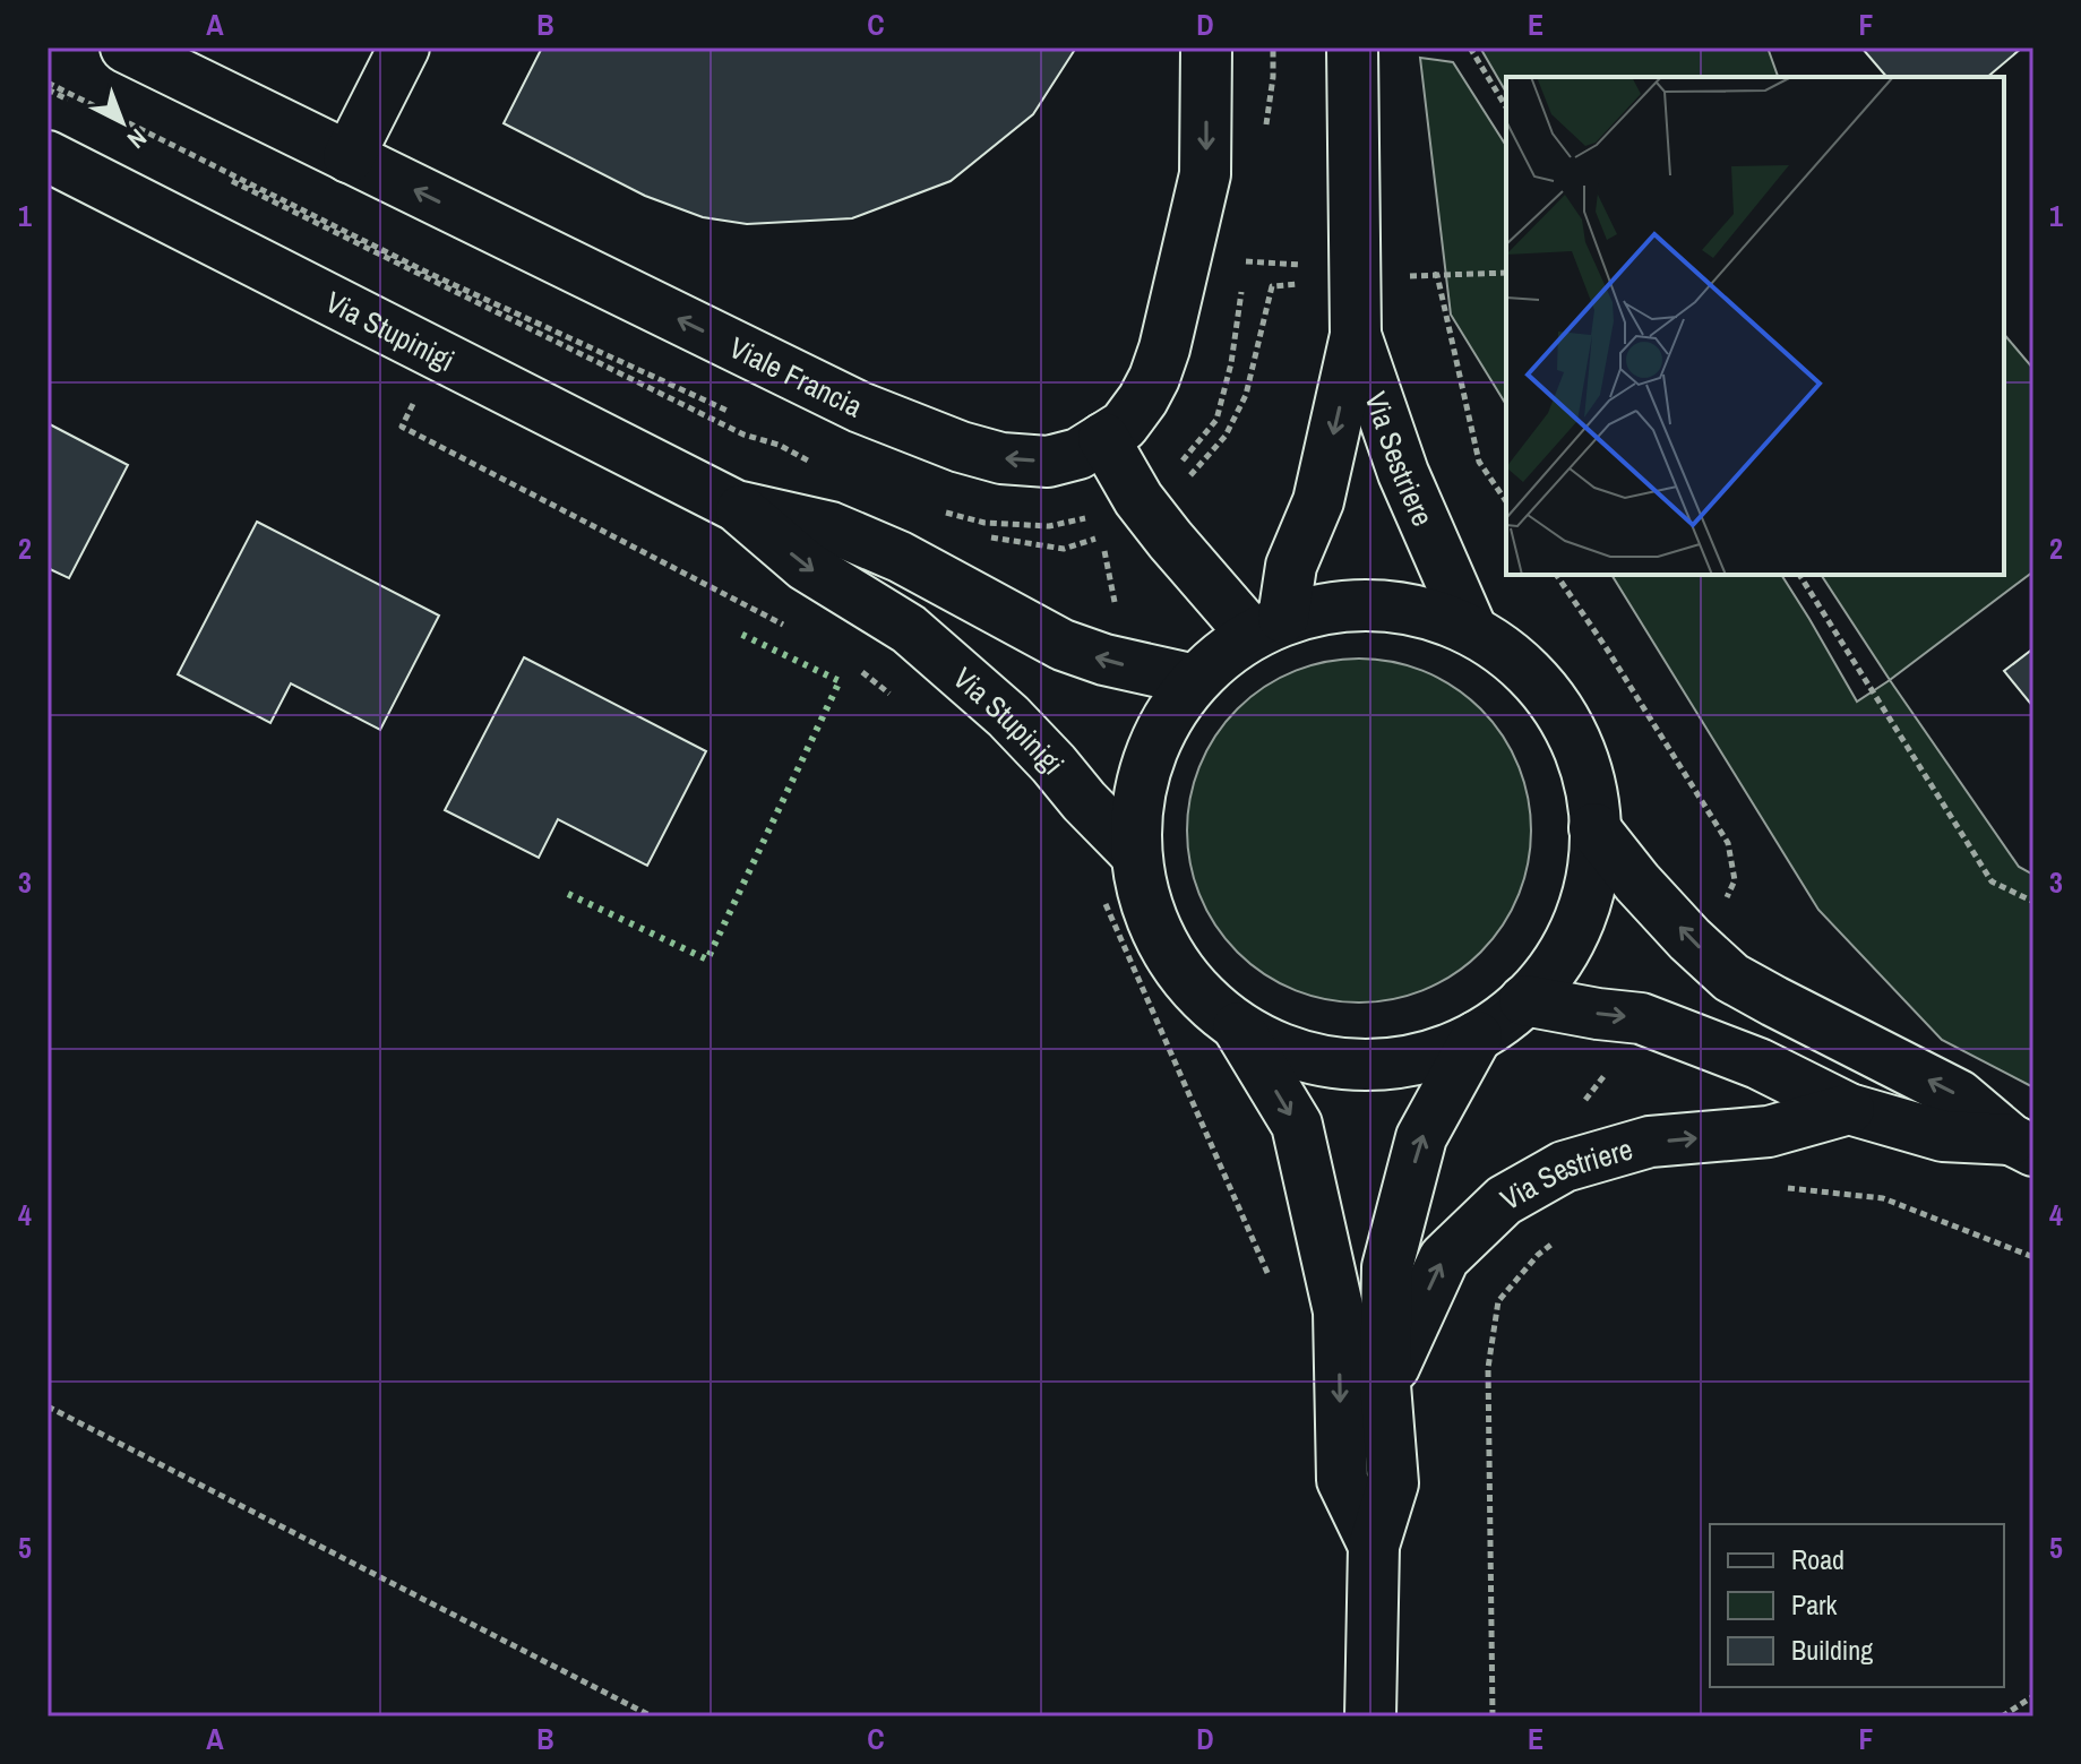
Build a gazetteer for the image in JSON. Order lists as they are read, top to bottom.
{
  "streets": {
    "main road": ["Via Stupinigi", "Viale Francia", "Via Sestriere"]
  },
  "legend": ["Road", "Park", "Building"],
  "north": "bottom right",
  "grid": {
    "columns": [
      "A",
      "B",
      "C",
      "D",
      "E",
      "F"
    ],
    "rows": [
      "1",
      "2",
      "3",
      "4",
      "5"
    ]
  }
}
